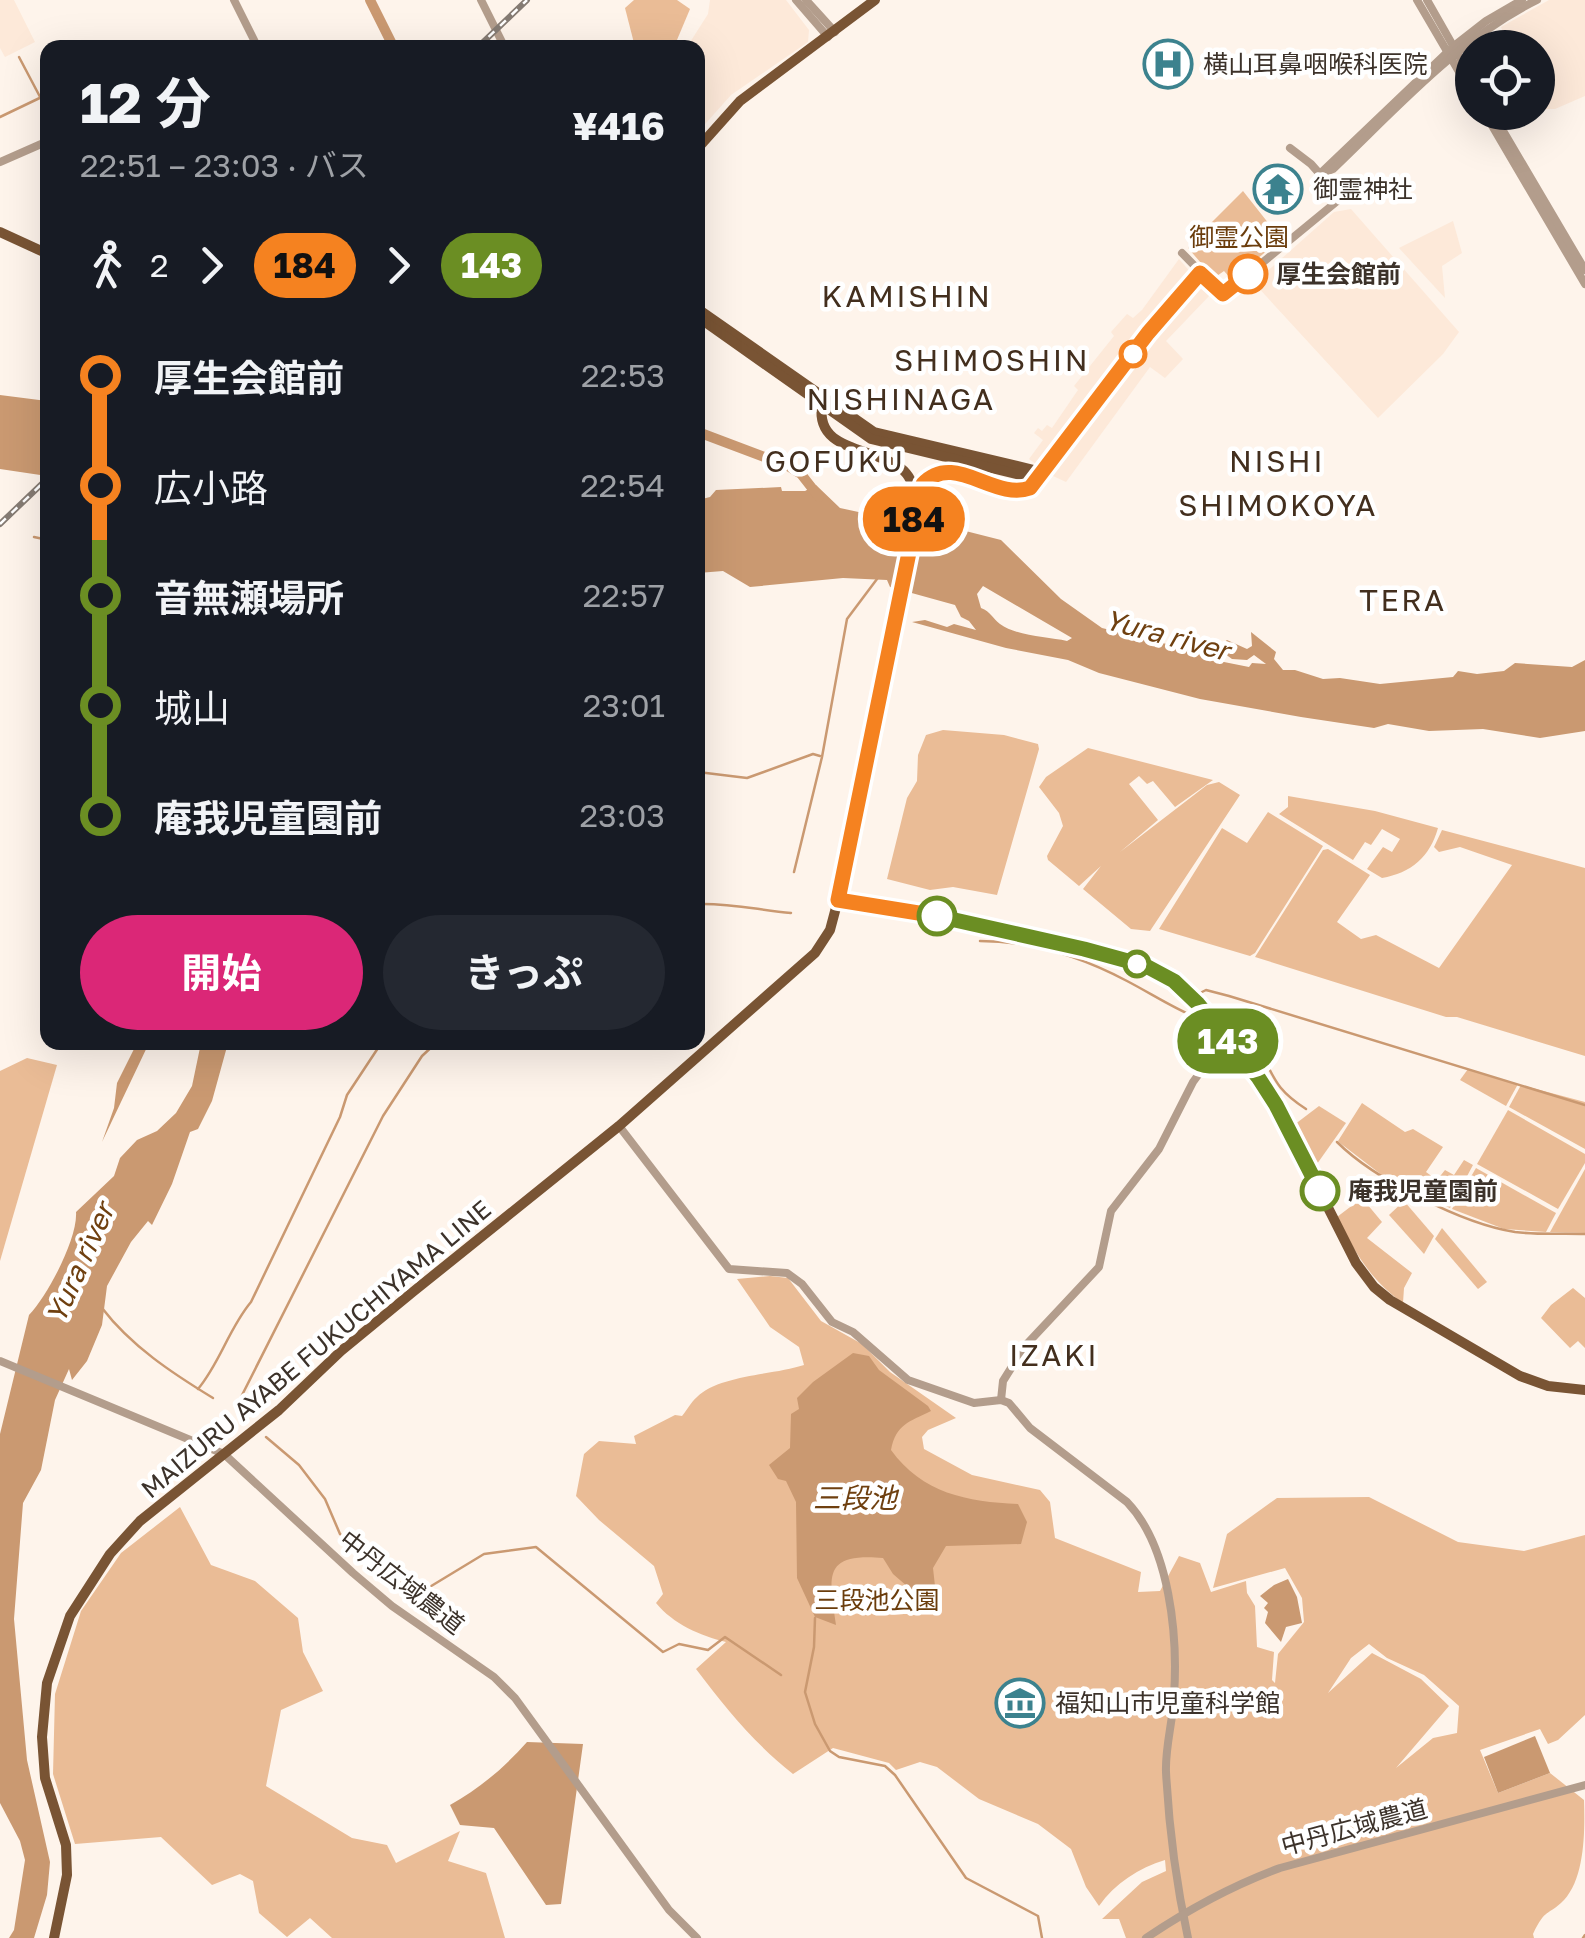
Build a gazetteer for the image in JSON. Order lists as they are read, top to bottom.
{
  "streets": {
    "main road": ["MAIZURU AYABE FUKUCHIYAMA LINE"],
    "street": ["中丹広域農道"]
  },
  "crossings": [
    ["MAIZURU AYABE FUKUCHIYAMA LINE", "中丹広域農道"]
  ],
  "districts": [
    "KAMISHIN",
    "SHIMOSHIN",
    "NISHINAGA",
    "GOFUKU",
    "NISHI",
    "SHIMOKOYA",
    "TERA",
    "IZAKI"
  ],
  "water": ["Yura river", "三段池"],
  "parks": ["御霊公園", "三段池公園"],
  "places": {
    "hospital": ["横山耳鼻咽喉科医院"],
    "temple": ["御霊神社"],
    "other": ["厚生会館前", "庵我児童園前"],
    "museum": ["福知山市児童科学館"]
  },
  "lines": ["bus line 184", "bus line 143"],
  "page": {
    "on_map": ["184", "143"],
    "heading": ["12 分", "22:51 – 23:03 · バス", "¥416"],
    "legs": ["2", "184", "143"],
    "list": [
      {
        "name": "厚生会館前",
        "value": "22:53"
      },
      {
        "name": "広小路",
        "value": "22:54"
      },
      {
        "name": "音無瀬場所",
        "value": "22:57"
      },
      {
        "name": "城山",
        "value": "23:01"
      },
      {
        "name": "庵我児童園前",
        "value": "23:03"
      }
    ],
    "buttons": ["開始", "きっぷ"]
  }
}
